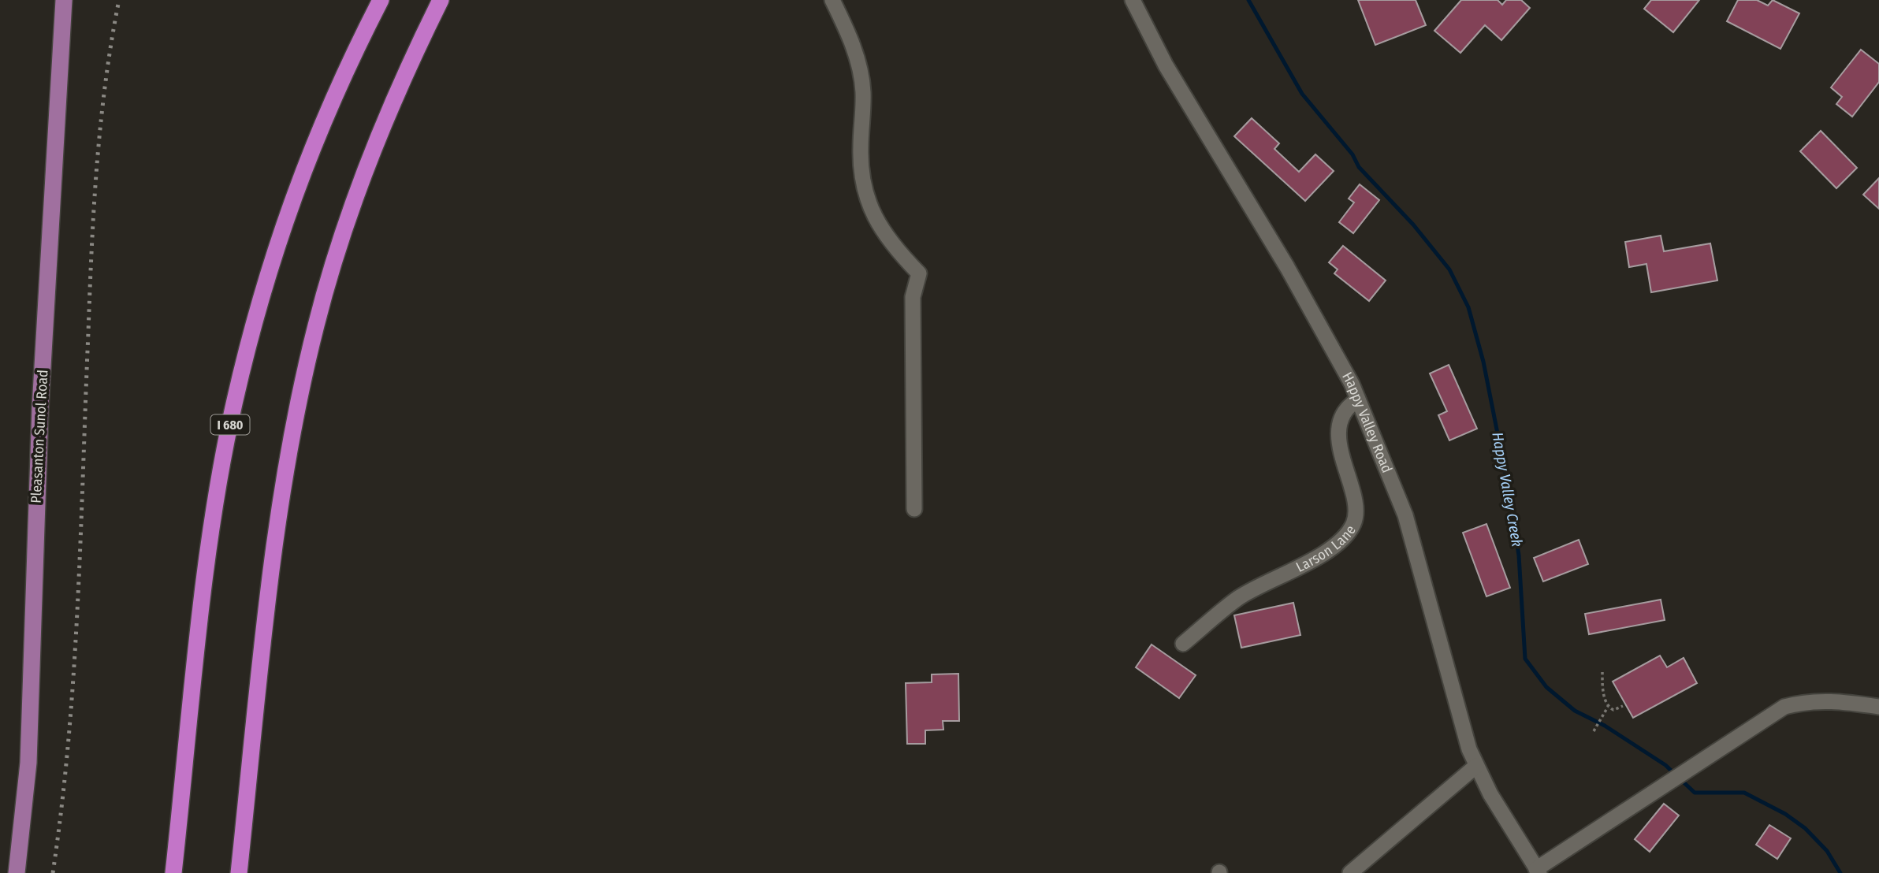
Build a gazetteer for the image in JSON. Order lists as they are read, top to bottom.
{
  "streets": {
    "highway": ["I 680"],
    "main road": ["Pleasanton Sunol Road"],
    "street": ["Happy Valley Road", "Larson Lane"]
  },
  "crossings": [
    ["Happy Valley Road", "Larson Lane"]
  ],
  "water": ["Happy Valley Creek"]
}
